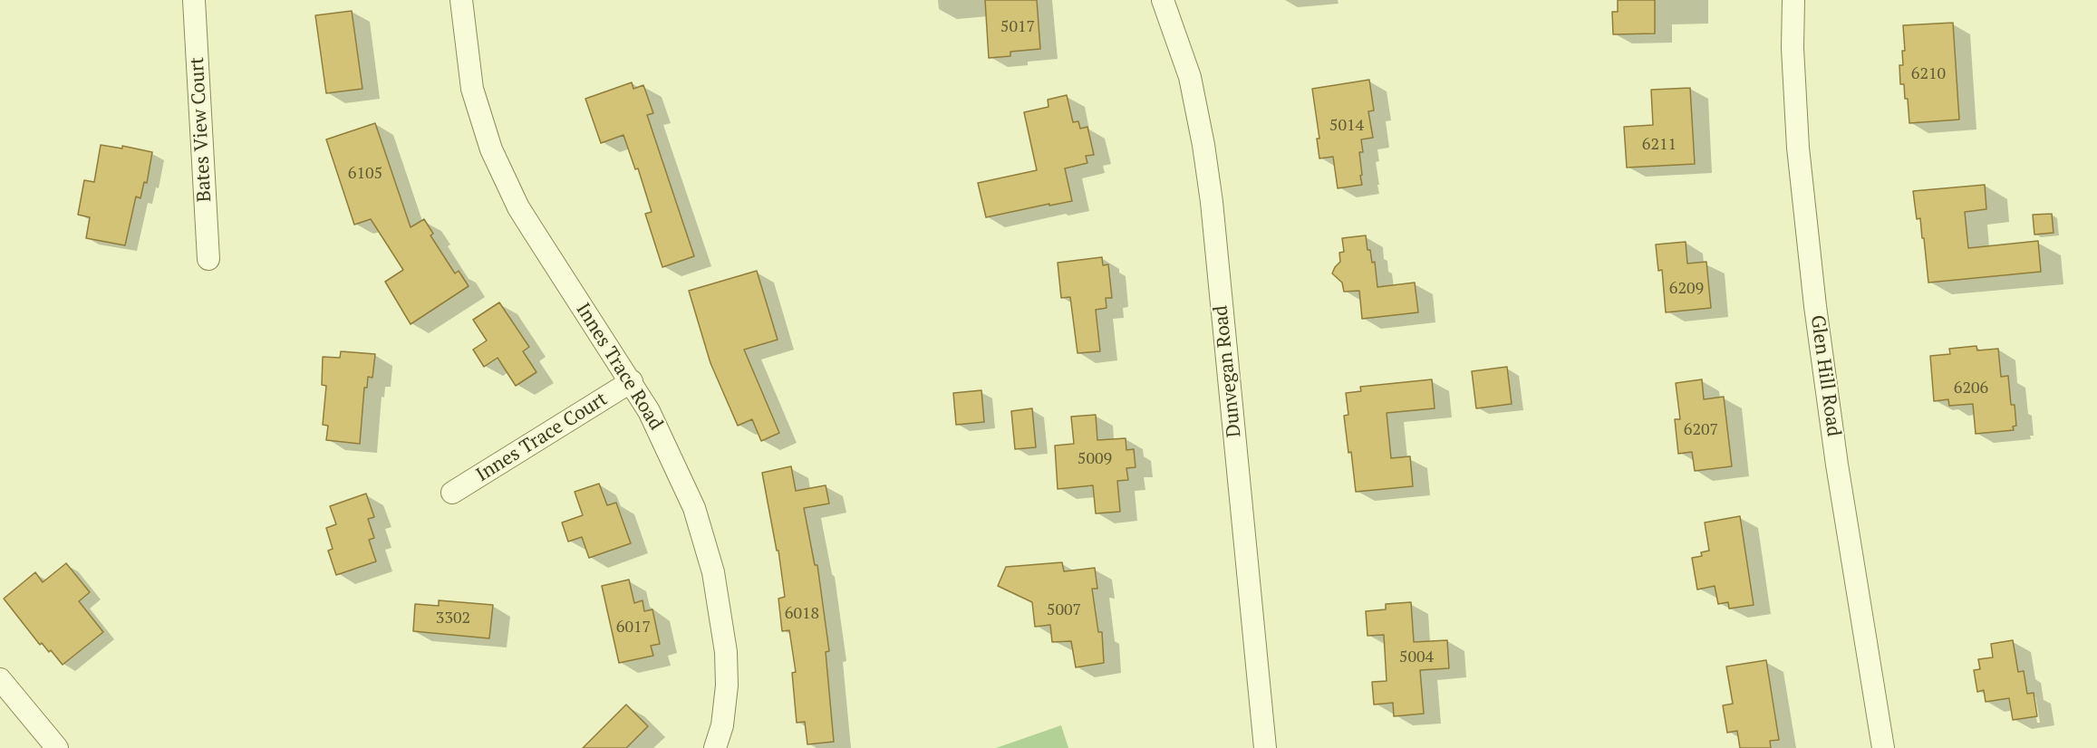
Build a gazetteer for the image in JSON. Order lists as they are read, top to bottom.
{
  "streets": {
    "street": [
      "Bates View Court",
      "Innes Trace Road",
      "Dunvegan Road",
      "Glen Hill Road",
      "Innes Trace Court"
    ]
  },
  "crossings": [
    ["Innes Trace Road", "Innes Trace Court"]
  ],
  "house_numbers": [
    "5017",
    "6210",
    "5014",
    "6211",
    "6105",
    "6209",
    "6206",
    "6207",
    "5009",
    "5007",
    "6018",
    "3302",
    "6017",
    "5004"
  ]
}
